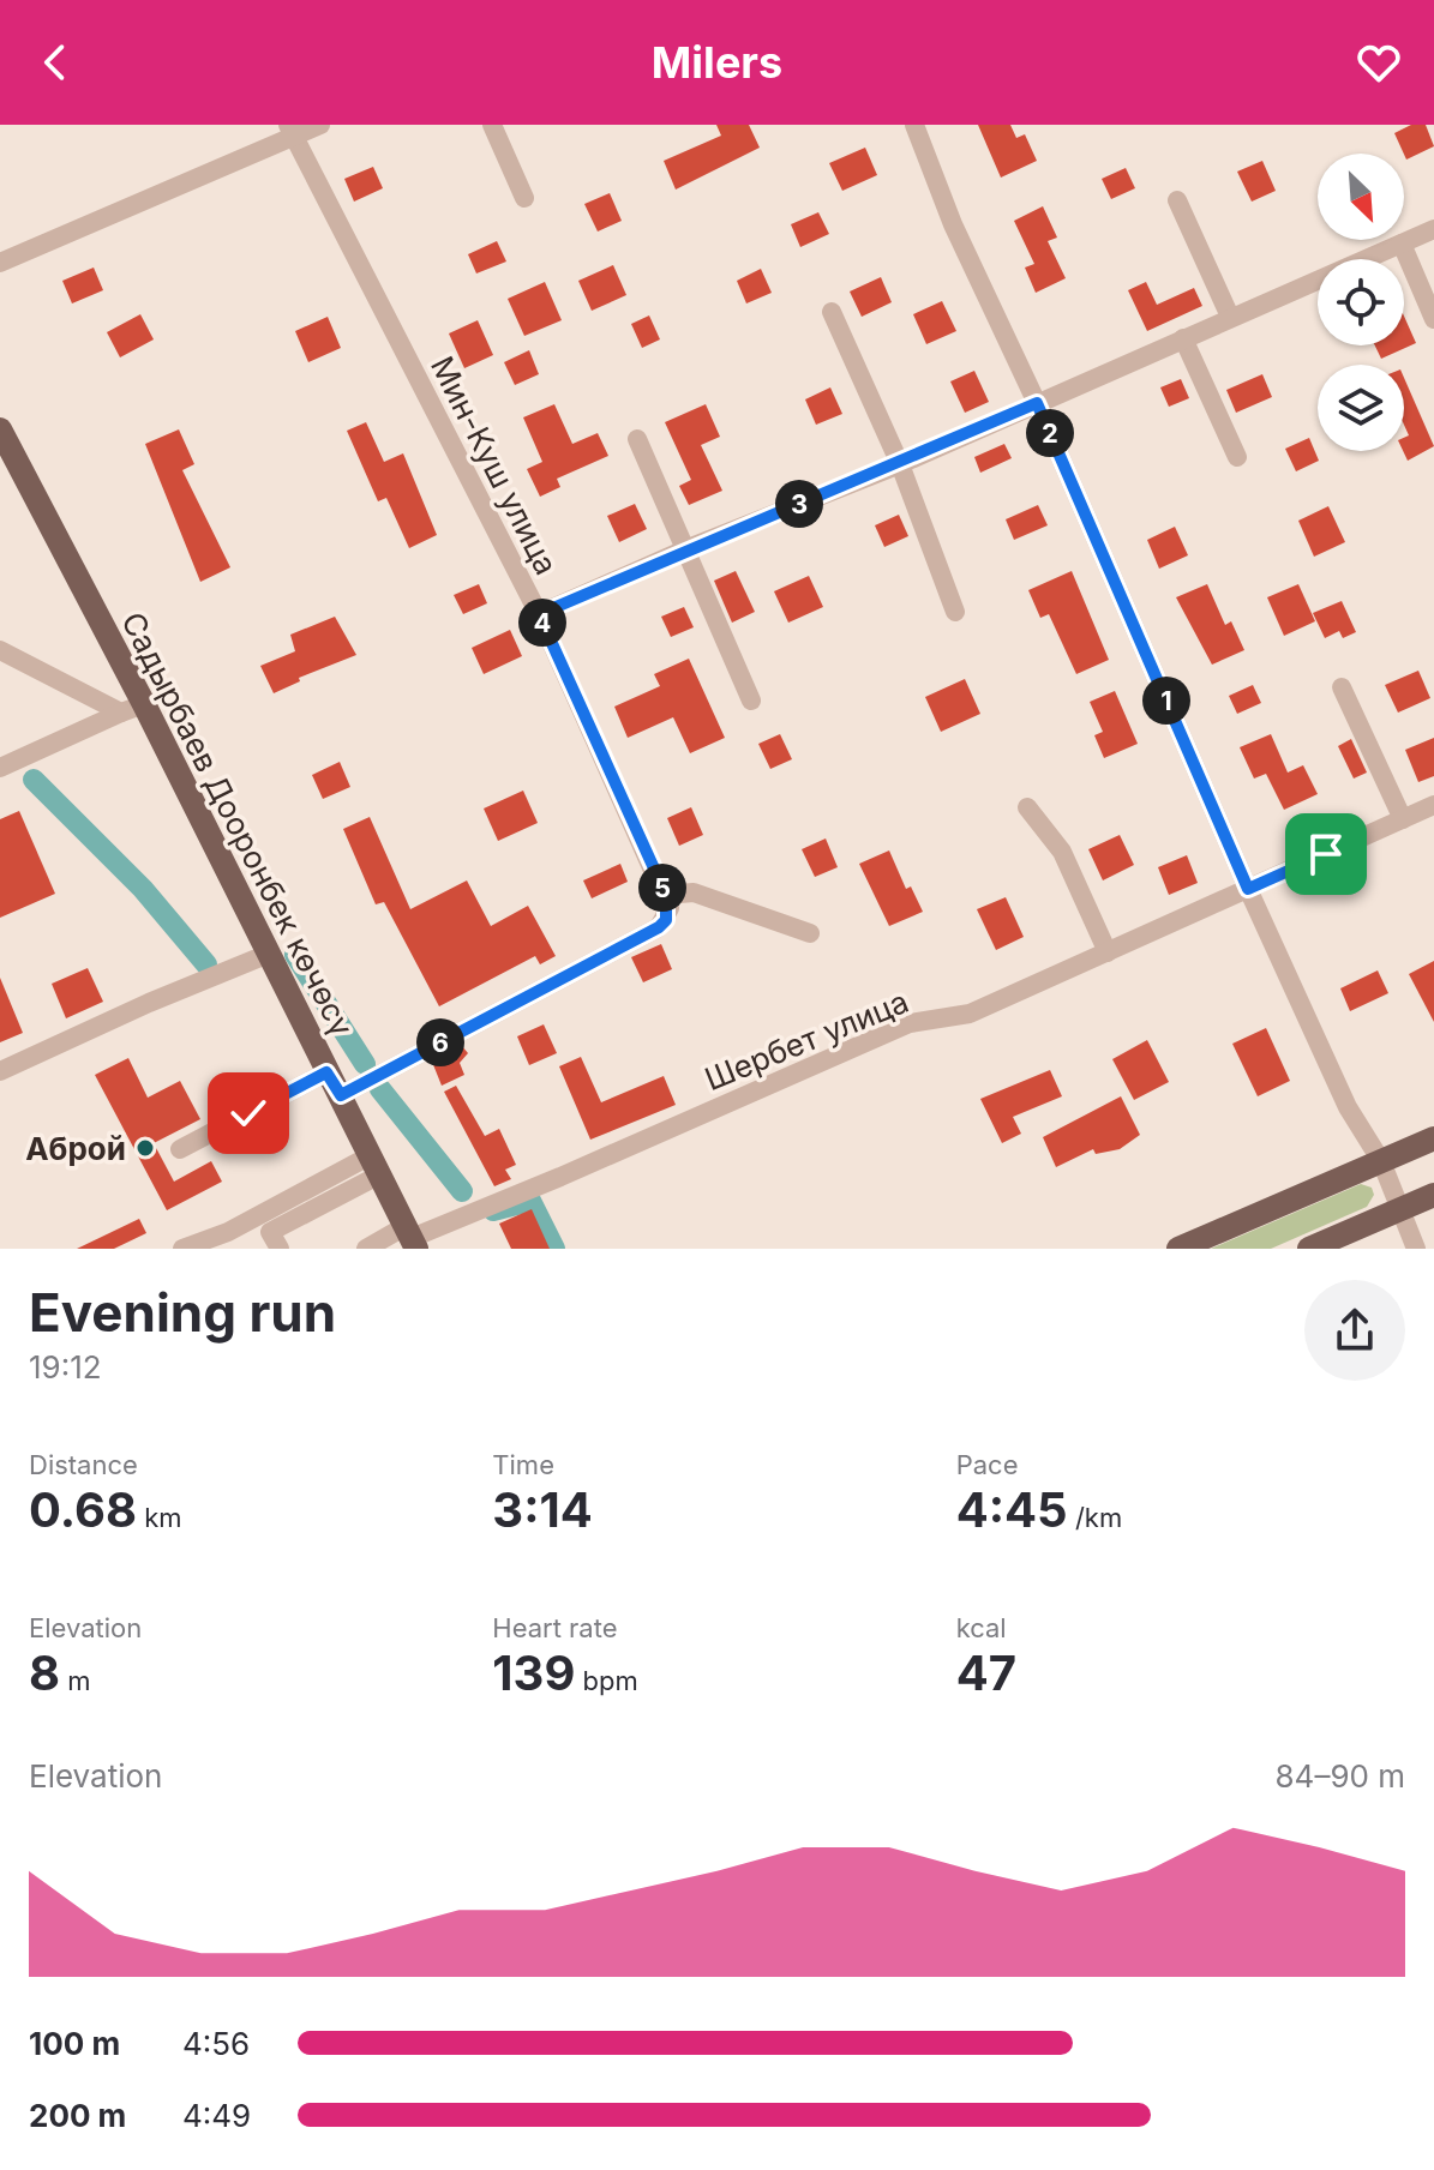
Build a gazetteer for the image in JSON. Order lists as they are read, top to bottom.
{
  "streets": {
    "main road": ["Садырбаев Дооронбек көчөсү"],
    "street": ["Мин-Куш улица", "Шербет улица"]
  },
  "crossings": [
    ["Садырбаев Дооронбек көчөсү", "Шербет улица"]
  ],
  "places": ["Аброй"],
  "north": "bottom right",
  "page": {
    "header": "Milers",
    "pins": [
      "2",
      "3",
      "4",
      "1",
      "5",
      "6"
    ],
    "heading": ["Evening run", "19:12"],
    "stats": [
      ["Distance", "0.68 km"],
      ["Time", "3:14"],
      ["Pace", "4:45 /km"],
      ["Elevation", "8 m"],
      ["Heart rate", "139 bpm"],
      ["kcal", "47"]
    ],
    "chart": ["Elevation", "84–90 m"],
    "list": [
      {
        "name": "100 m",
        "note": "4:56"
      },
      {
        "name": "200 m",
        "note": "4:49"
      }
    ]
  }
}
